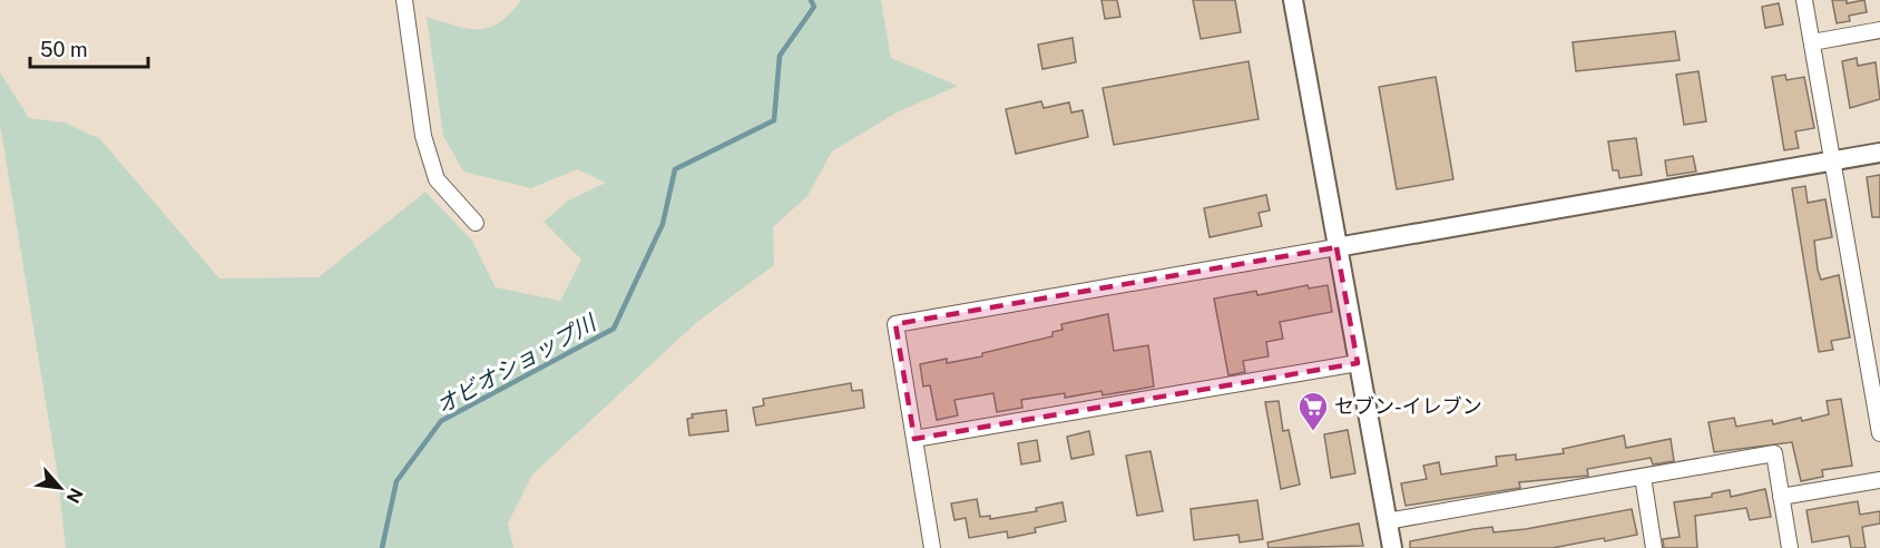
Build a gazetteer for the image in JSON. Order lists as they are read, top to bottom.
{
  "water": ["オビオショップ川"],
  "places": {
    "supermarket": ["セブン-イレブン"]
  },
  "scale_bar": "50 m",
  "north": "bottom right"
}
